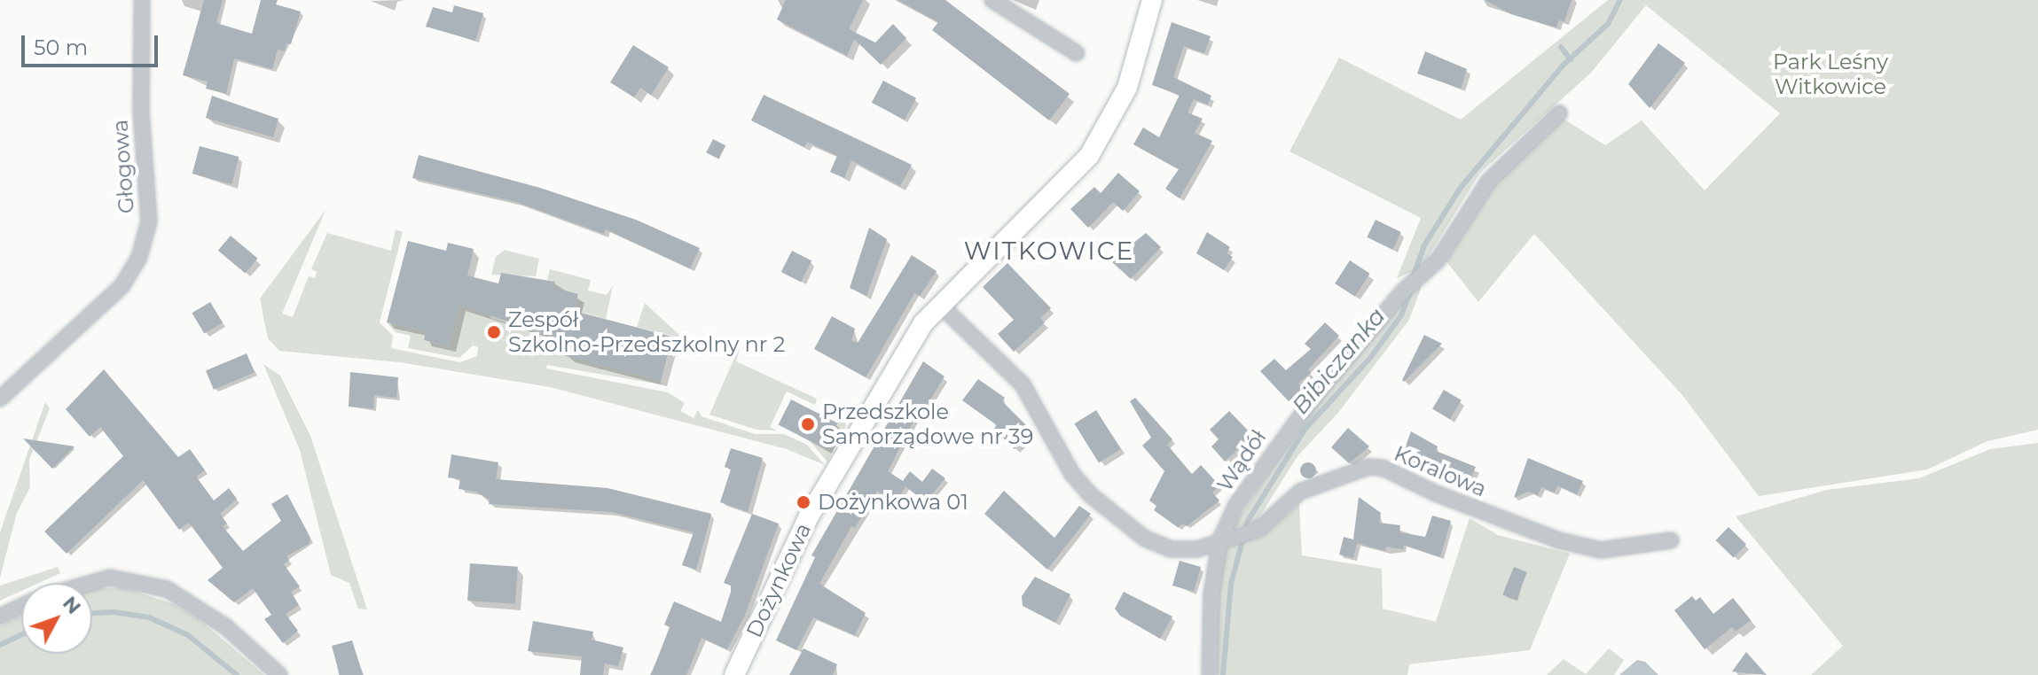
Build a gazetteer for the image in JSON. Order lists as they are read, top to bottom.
{
  "streets": {
    "street": [
      "Głogowa",
      "Wądół",
      "Koralowa",
      "Dożynkowa"
    ]
  },
  "crossings": [
    ["Wądół", "Koralowa"],
    ["Koralowa", "Dożynkowa"]
  ],
  "districts": ["WITKOWICE"],
  "water": ["Bibiczanka"],
  "parks": ["Park Leśny Witkowice"],
  "places": ["Zespół Szkolno-Przedszkolny nr 2", "Przedszkole Samorządowe nr 39", "Dożynkowa 01"],
  "scale_bar": "50 m",
  "north": "top right"
}
